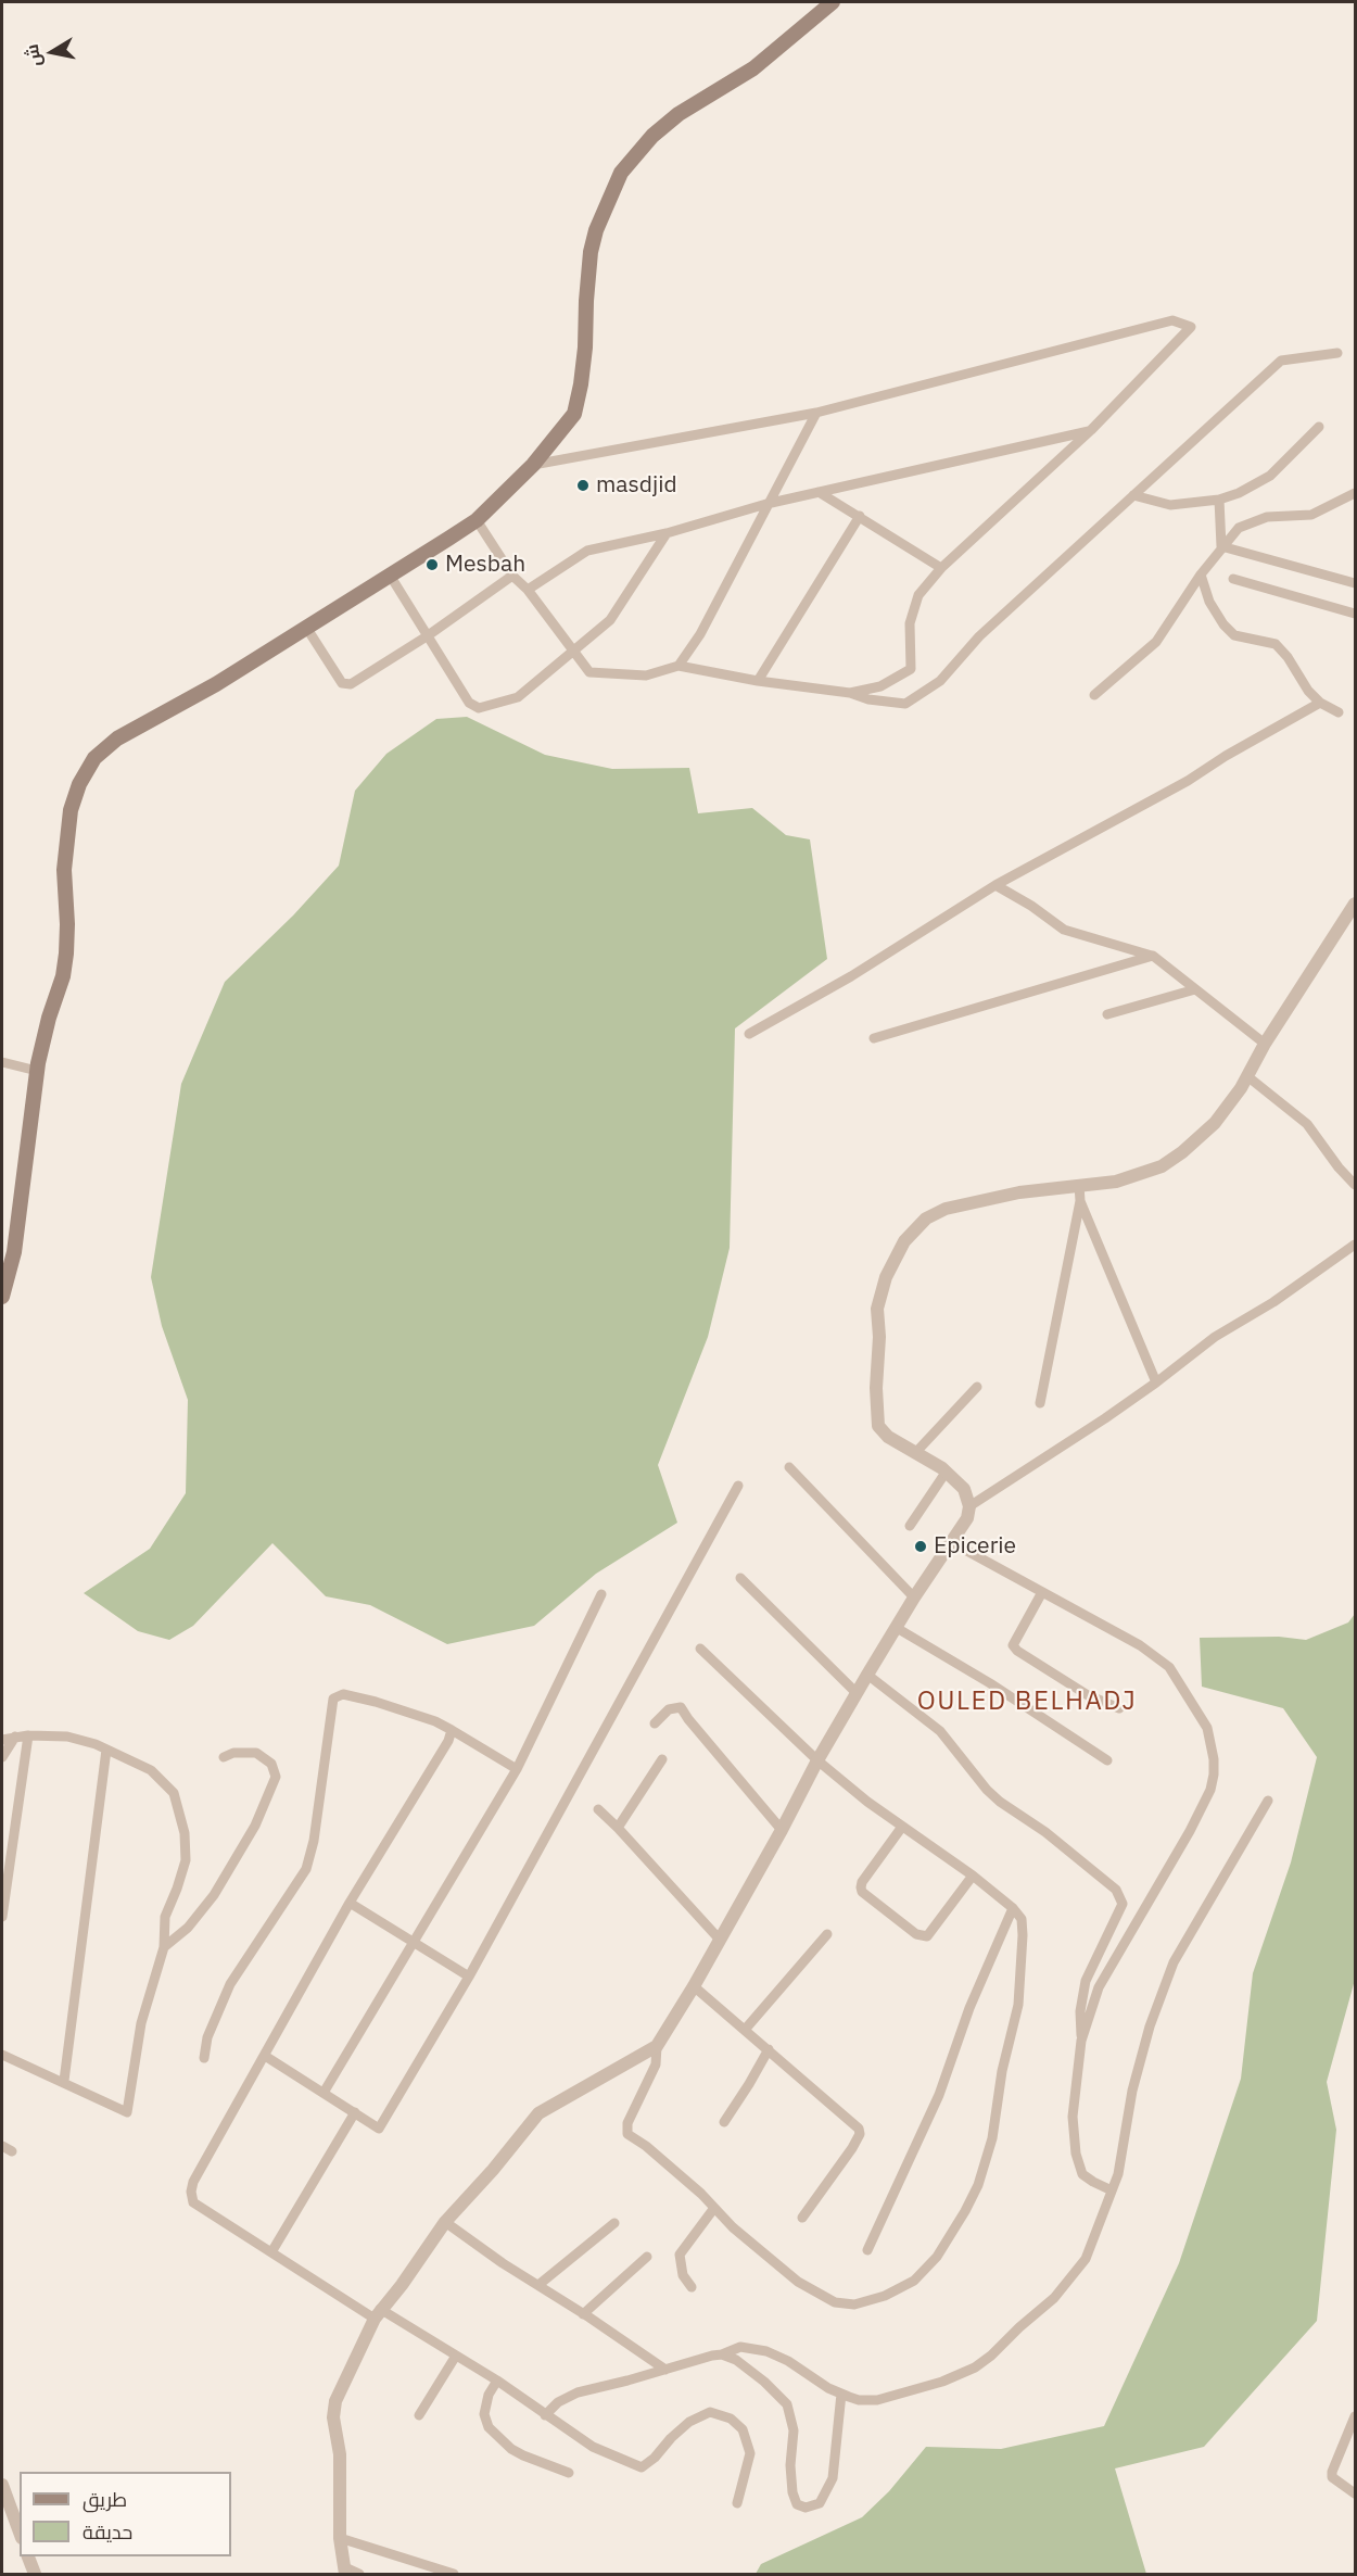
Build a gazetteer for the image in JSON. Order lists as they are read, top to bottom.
{
  "districts": ["OULED BELHADJ"],
  "places": ["masdjid", "Mesbah", "Epicerie"],
  "legend": ["طريق", "حديقة"],
  "north": "left"
}
